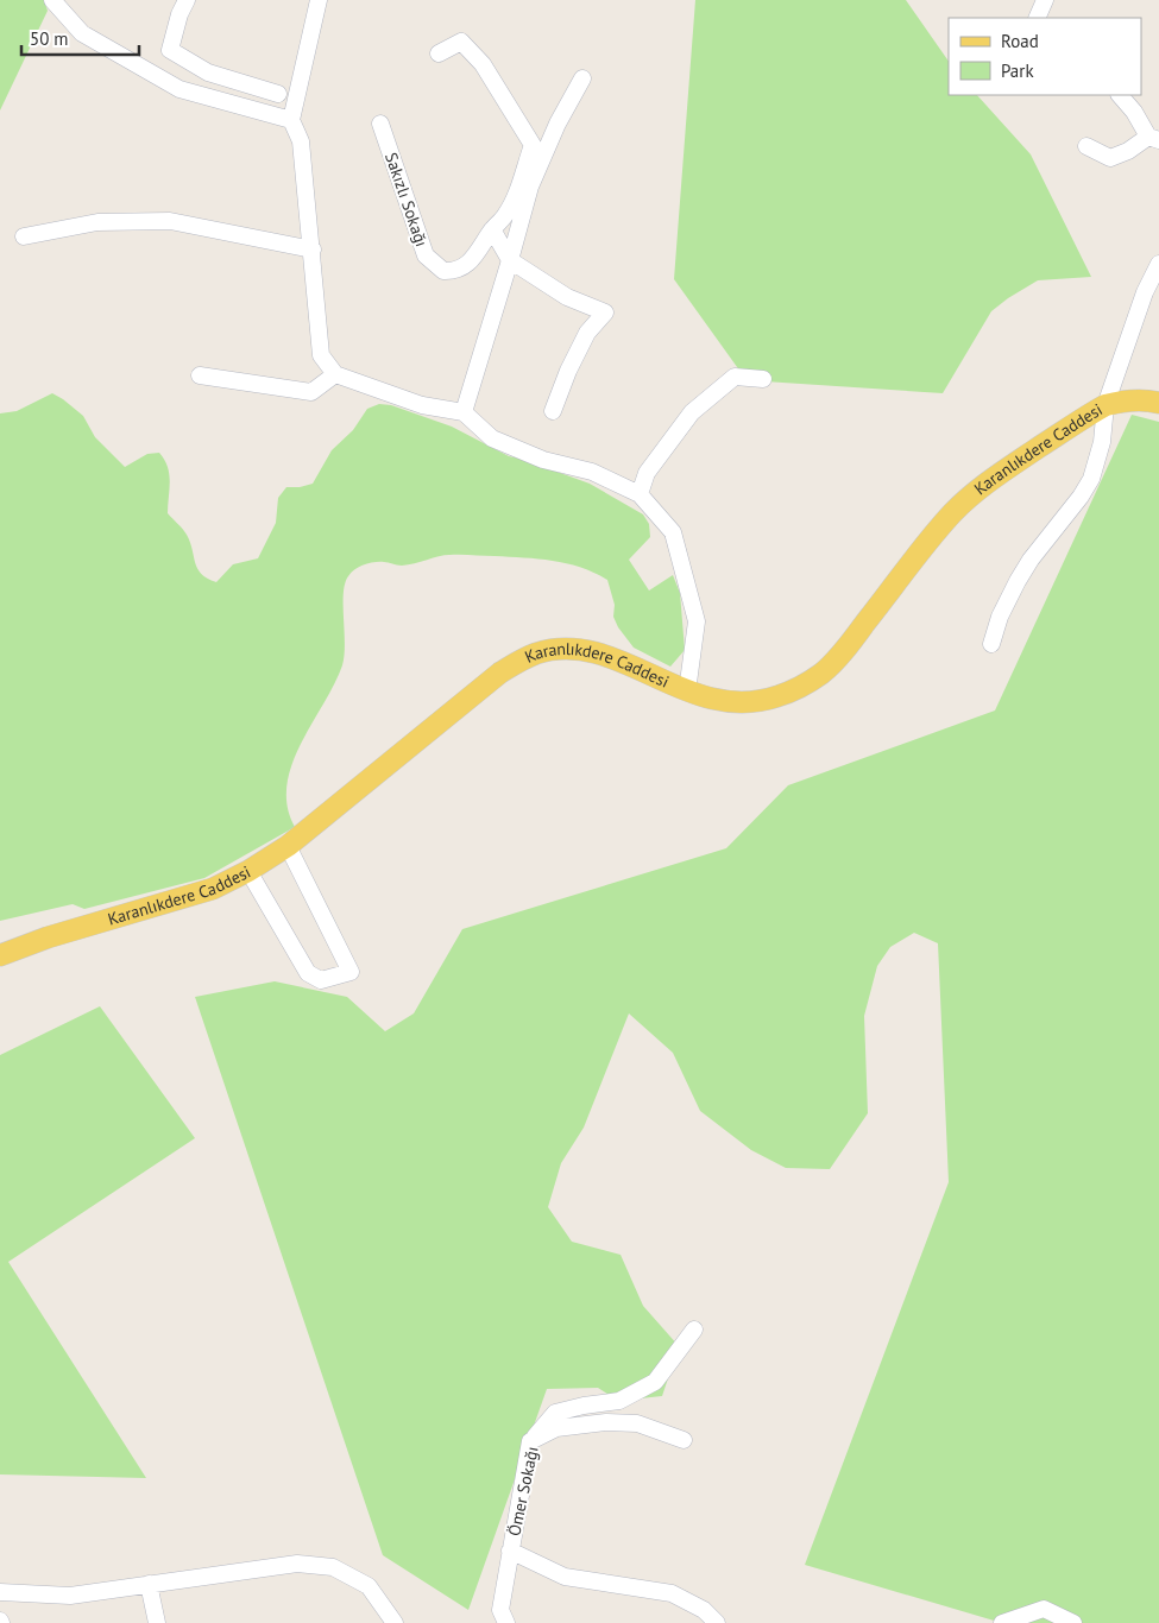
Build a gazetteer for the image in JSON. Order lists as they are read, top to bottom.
{
  "streets": {
    "main road": ["Karanlıkdere Caddesi"],
    "street": ["Sakızlı Sokağı", "Ömer Sokağı"]
  },
  "legend": ["Road", "Park"],
  "scale_bar": "50 m"
}
